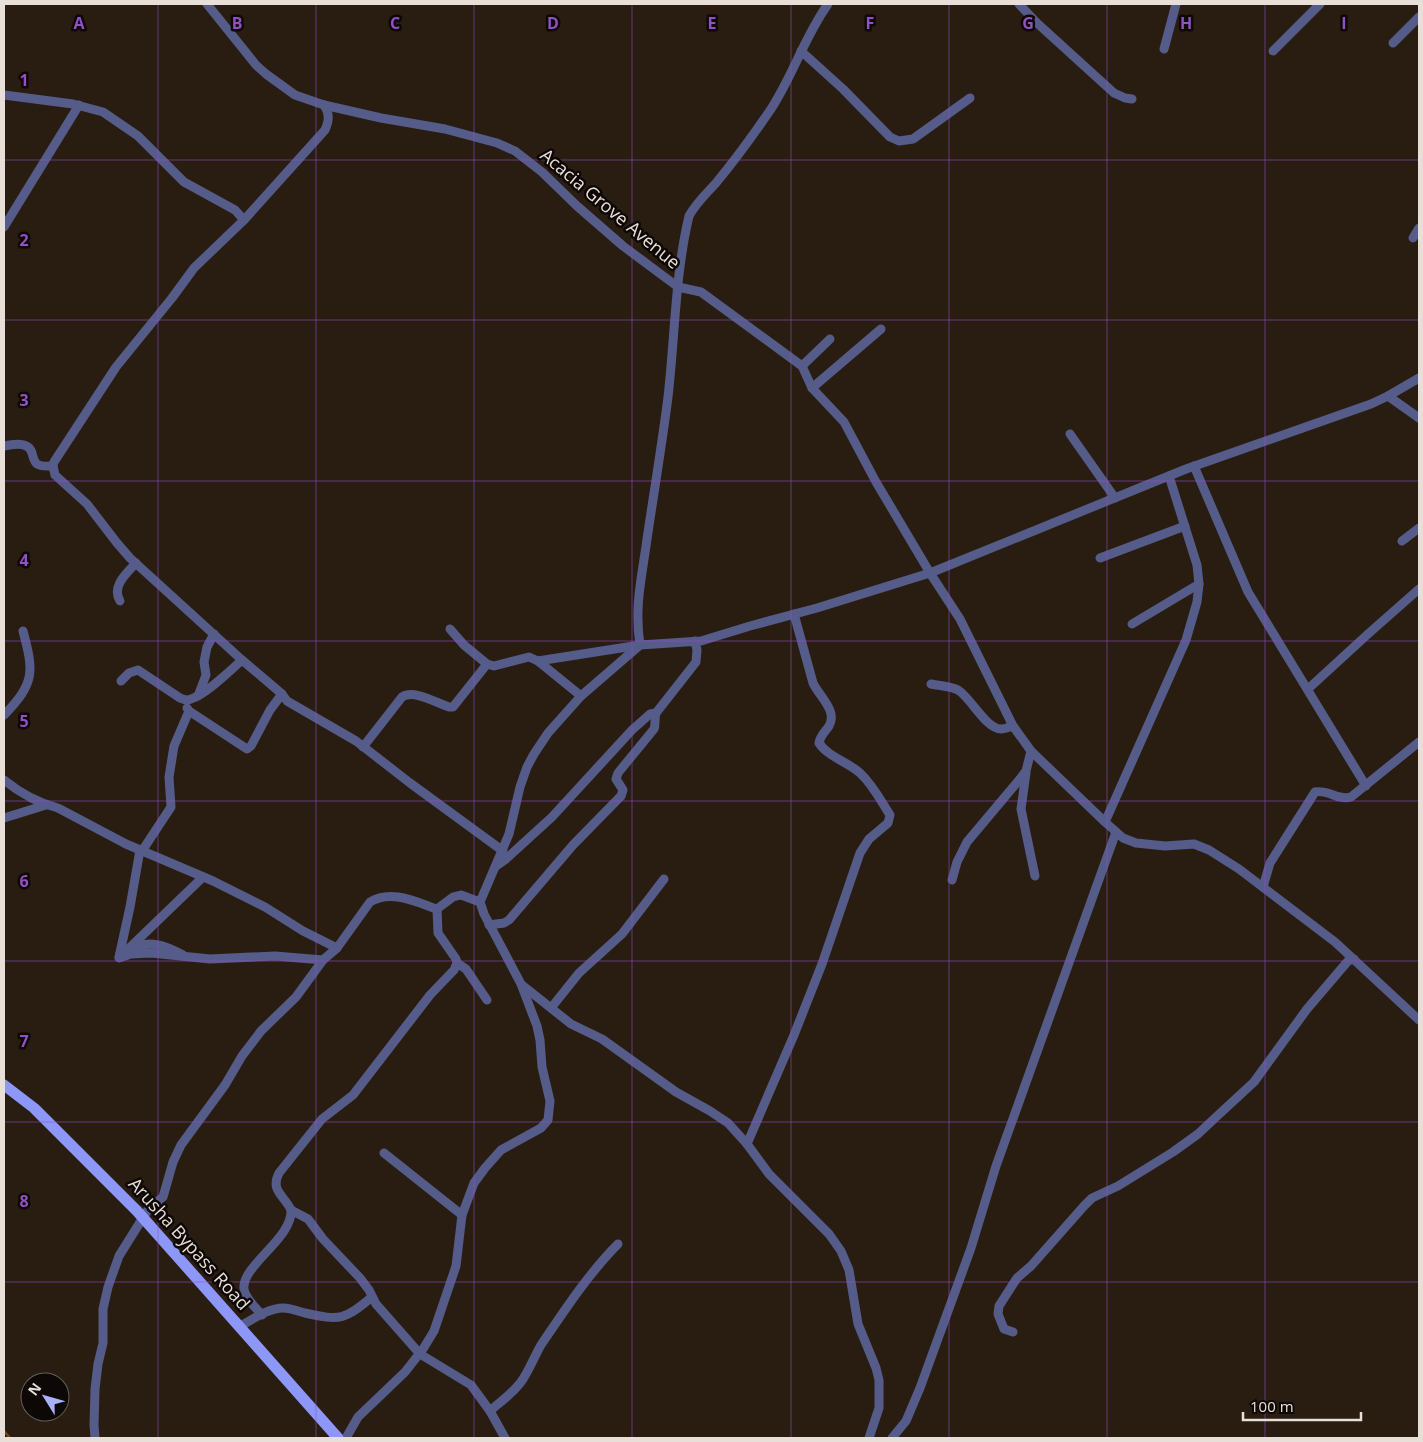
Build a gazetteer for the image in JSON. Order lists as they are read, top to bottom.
{
  "streets": {
    "main road": ["Arusha Bypass Road"],
    "street": ["Acacia Grove Avenue"]
  },
  "scale_bar": "100 m",
  "north": "top left",
  "grid": {
    "columns": [
      "A",
      "B",
      "C",
      "D",
      "E",
      "F",
      "G",
      "H",
      "I"
    ],
    "rows": [
      "1",
      "2",
      "3",
      "4",
      "5",
      "6",
      "7",
      "8"
    ]
  }
}
